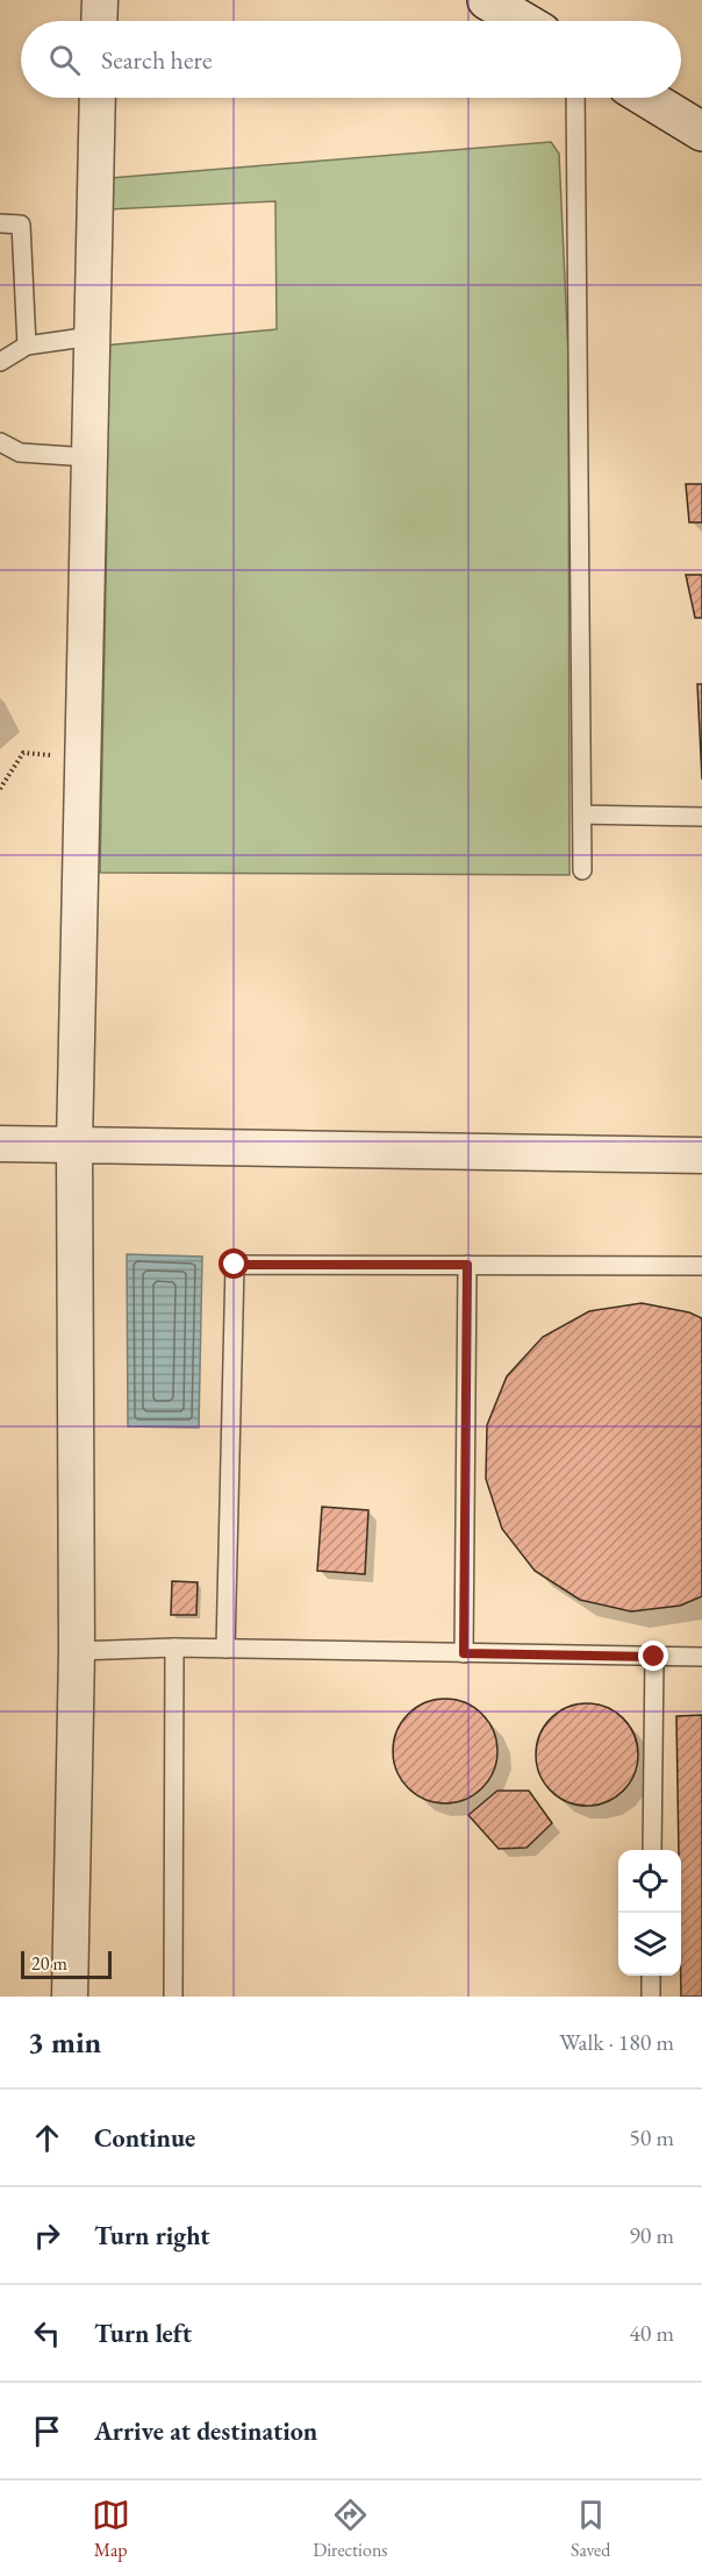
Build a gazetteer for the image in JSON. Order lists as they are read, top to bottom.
{
  "scale_bar": "20 m",
  "page": {
    "search": "Search here",
    "scale": "20 m",
    "heading": ["3 min", "Walk · 180 m"],
    "list": [
      ["Continue", "50 m"],
      ["Turn right", "90 m"],
      ["Turn left", "40 m"],
      "Arrive at destination"
    ],
    "nav": ["Map", "Directions", "Saved"]
  }
}
